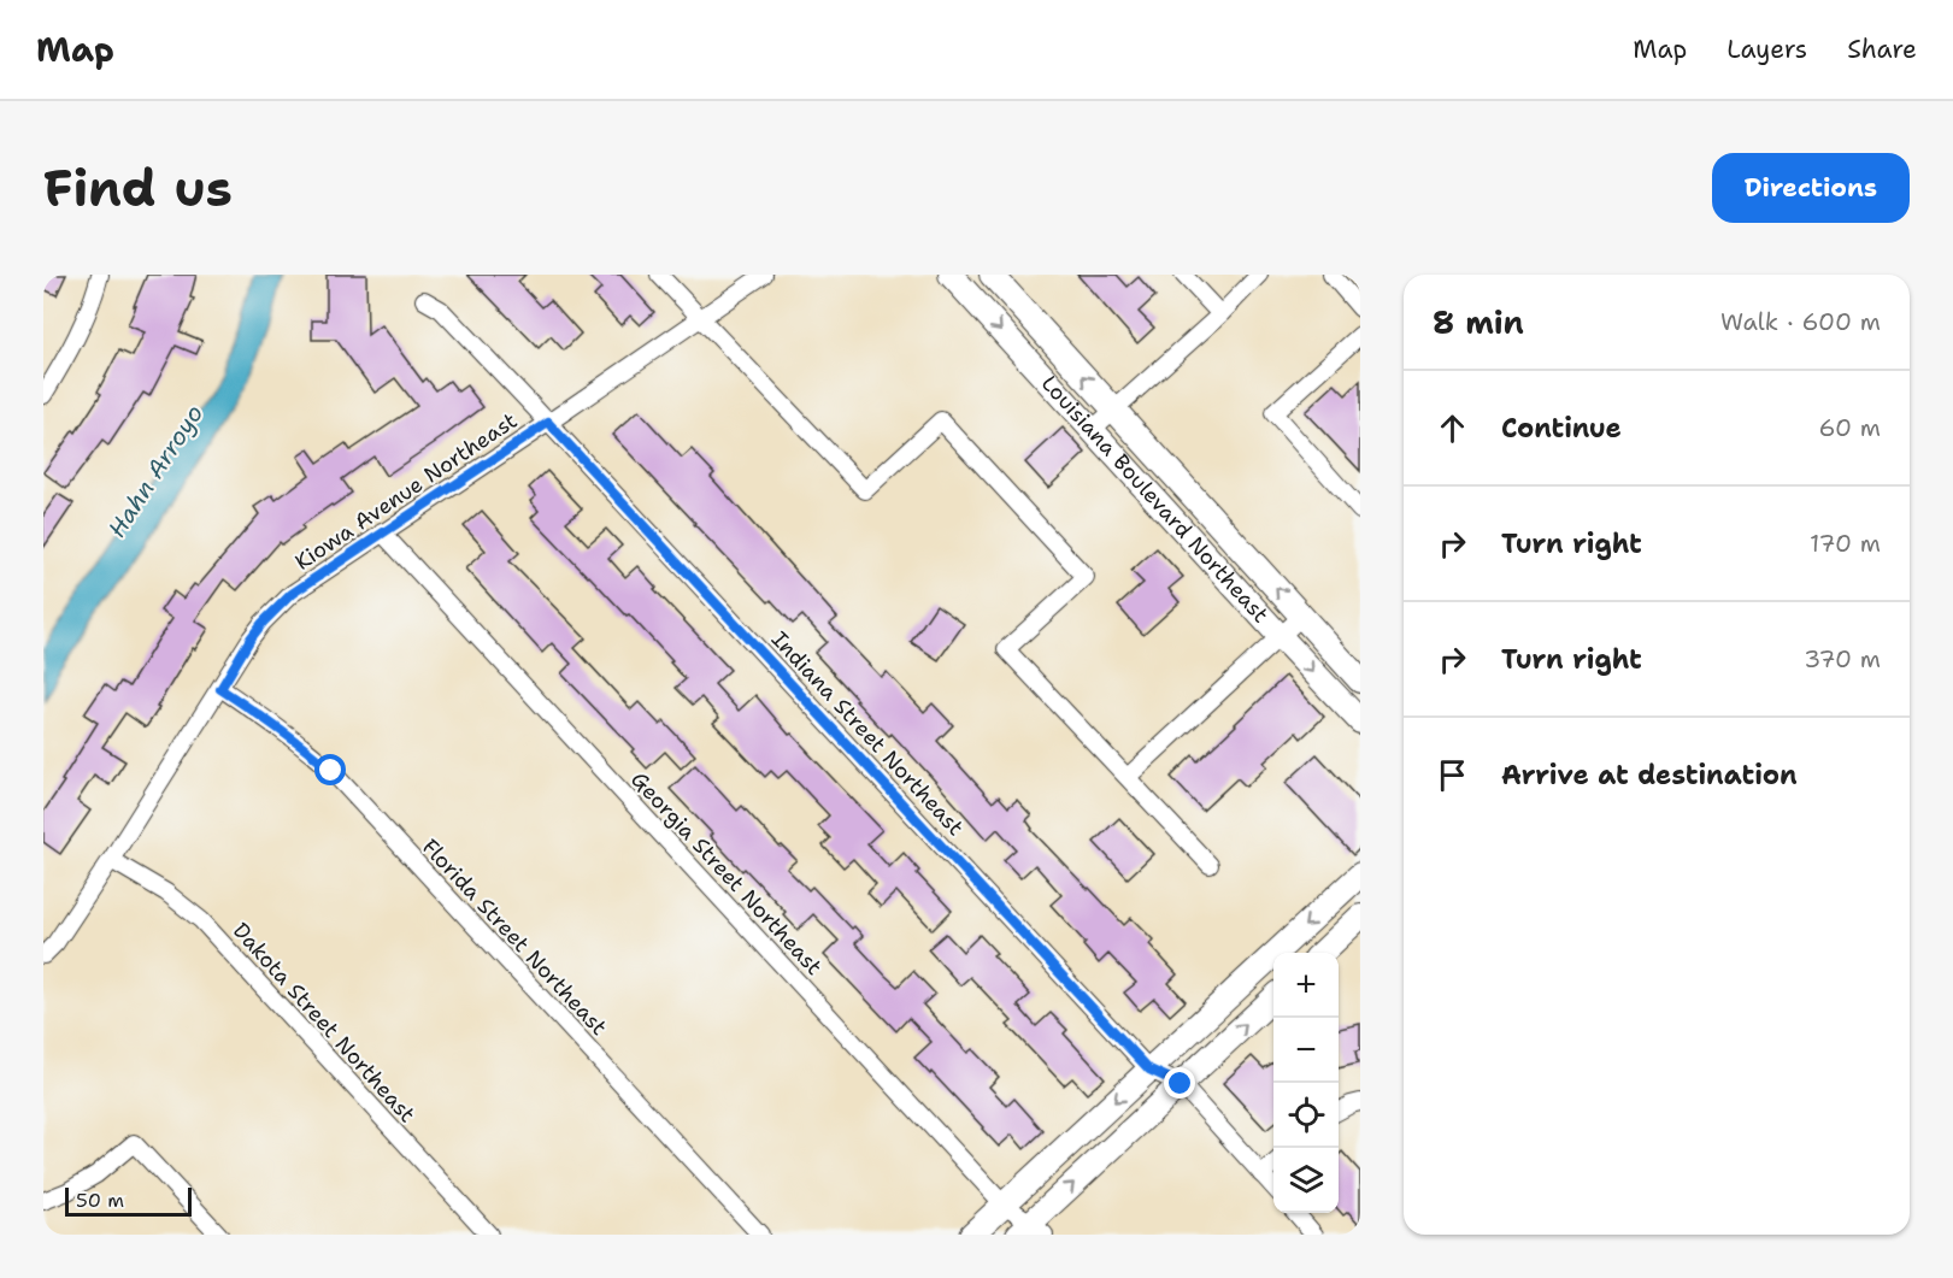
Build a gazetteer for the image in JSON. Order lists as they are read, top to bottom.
{
  "streets": {
    "main road": ["Louisiana Boulevard Northeast"],
    "street": [
      "Kiowa Avenue Northeast",
      "Indiana Street Northeast",
      "Georgia Street Northeast",
      "Florida Street Northeast",
      "Dakota Street Northeast"
    ]
  },
  "crossings": [
    ["Kiowa Avenue Northeast", "Indiana Street Northeast"],
    ["Kiowa Avenue Northeast", "Georgia Street Northeast"],
    ["Kiowa Avenue Northeast", "Florida Street Northeast"],
    ["Kiowa Avenue Northeast", "Dakota Street Northeast"]
  ],
  "water": ["Hahn Arroyo"],
  "scale_bar": "50 m",
  "page": {
    "header": "Map",
    "nav": ["Map", "Layers", "Share"],
    "buttons": "Directions",
    "title": "Find us",
    "heading": ["8 min", "Walk · 600 m"],
    "list": [
      ["Continue", "60 m"],
      ["Turn right", "170 m"],
      ["Turn right", "370 m"],
      "Arrive at destination"
    ],
    "map_buttons": ["+", "−"],
    "scale": "50 m"
  }
}
